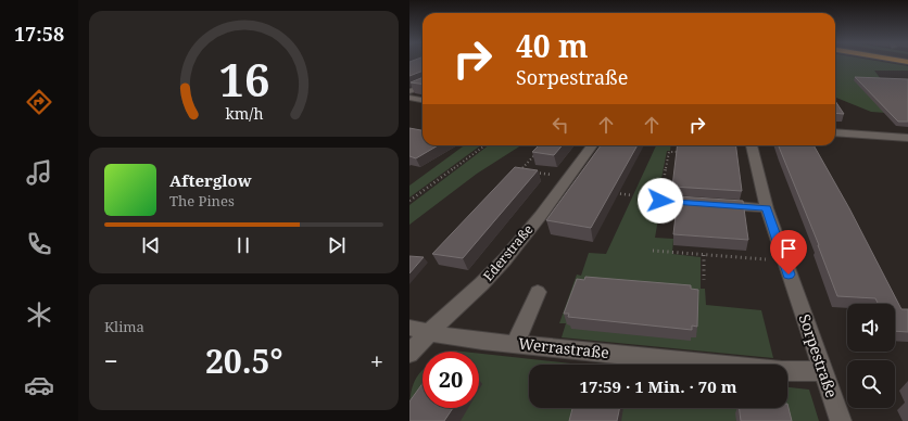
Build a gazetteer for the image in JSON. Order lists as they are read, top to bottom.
{
  "streets": {
    "street": ["Ederstraße", "Werrastraße", "Sorpestraße"]
  },
  "crossings": [
    ["Ederstraße", "Werrastraße"],
    ["Werrastraße", "Sorpestraße"]
  ],
  "page": {
    "tabs": "17:58",
    "turn": ["40 m", "Sorpestraße"],
    "song": ["Afterglow", "The Pines"],
    "tile": "Klima",
    "heat": ["−", "20.5°", "+"],
    "limit": "20",
    "trip": "17:59 · 1 Min. · 70 m",
    "gauge": ["16", "km/h"]
  }
}
